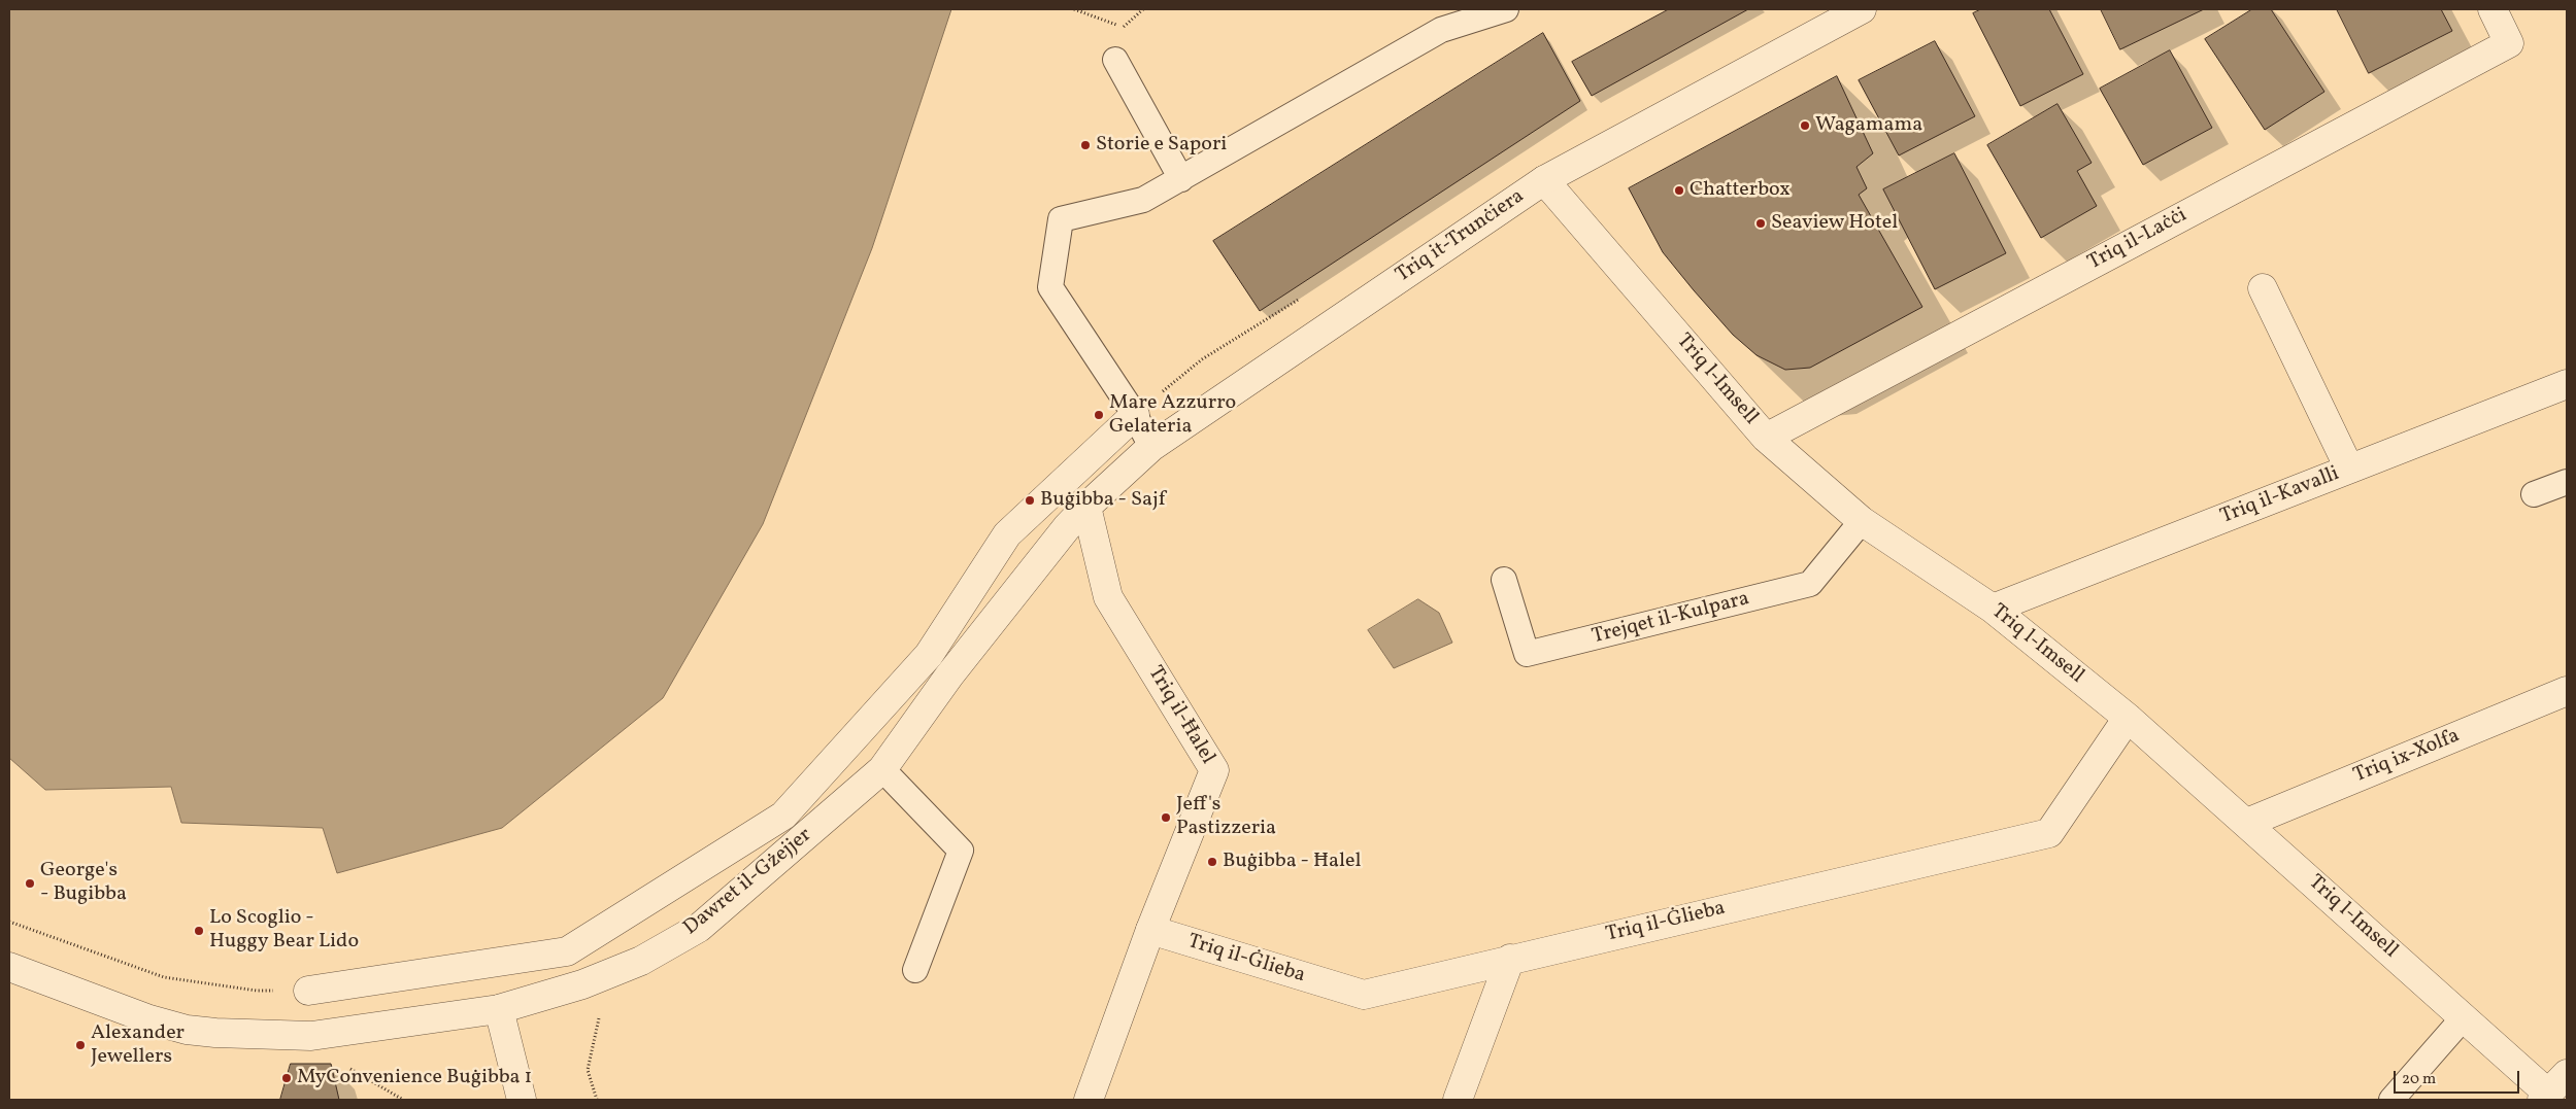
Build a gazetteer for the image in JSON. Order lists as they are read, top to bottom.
{
  "streets": {
    "street": [
      "Triq it-Trunċiera",
      "Triq il-Laċċi",
      "Triq l-Imsell",
      "Triq il-Kavalli",
      "Triq il-Ħalel",
      "Triq ix-Xolfa",
      "Dawret il-Gżejjer",
      "Triq il-Ġlieba"
    ],
    "lane": ["Trejqet il-Kulpara"]
  },
  "crossings": [
    ["Triq it-Trunċiera", "Triq l-Imsell"],
    ["Triq it-Trunċiera", "Triq il-Ħalel"],
    ["Triq it-Trunċiera", "Dawret il-Gżejjer"],
    ["Triq il-Laċċi", "Triq l-Imsell"],
    ["Triq l-Imsell", "Triq il-Kavalli"],
    ["Triq l-Imsell", "Trejqet il-Kulpara"],
    ["Triq l-Imsell", "Triq ix-Xolfa"],
    ["Triq l-Imsell", "Triq il-Ġlieba"],
    ["Triq il-Ħalel", "Dawret il-Gżejjer"],
    ["Triq il-Ħalel", "Triq il-Ġlieba"]
  ],
  "places": [
    "Wagamama",
    "Storie e Sapori",
    "Chatterbox",
    "Seaview Hotel",
    "Mare Azzurro Gelateria",
    "Buġibba - Sajf",
    "Jeff's Pastizzeria",
    "Buġibba - Ħalel",
    "George's - Bugibba",
    "Lo Scoglio - Huggy Bear Lido",
    "Alexander Jewellers",
    "MyConvenience Buġibba 1"
  ],
  "scale_bar": "20 m"
}
